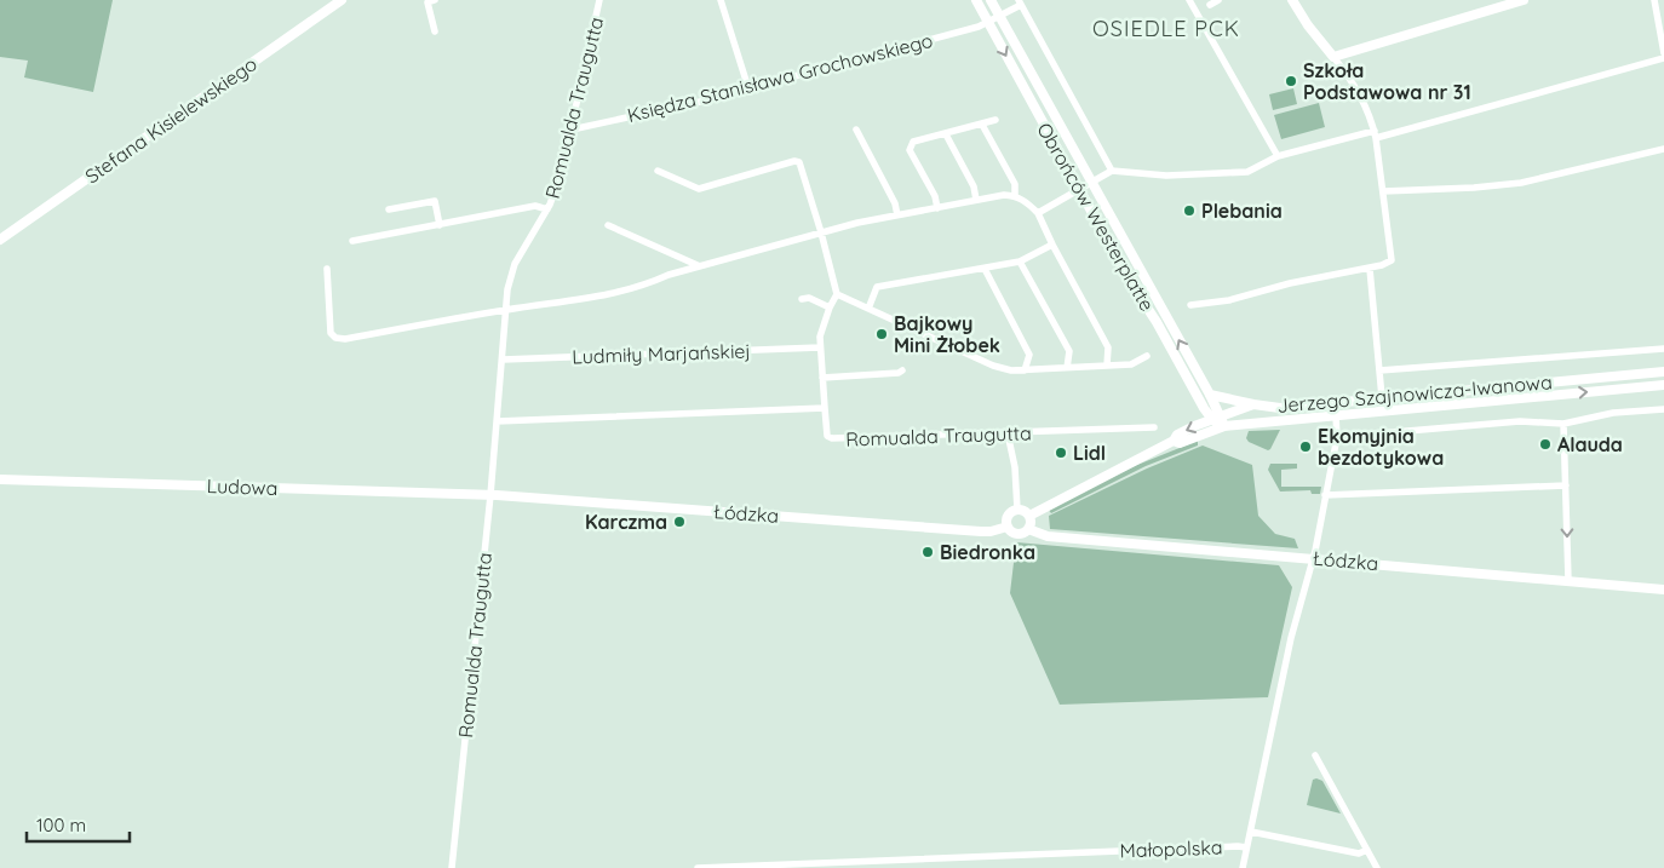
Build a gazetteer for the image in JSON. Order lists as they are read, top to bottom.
{
  "streets": {
    "street": [
      "Księdza Stanisława Grochowskiego",
      "Romualda Traugutta",
      "Stefana Kisielewskiego",
      "Obrońców Westerplatte",
      "Ludmiły Marjańskiej",
      "Jerzego Szajnowicza-Iwanowa",
      "Ludowa",
      "Łódzka",
      "Małopolska"
    ]
  },
  "crossings": [
    ["Księdza Stanisława Grochowskiego", "Romualda Traugutta"],
    ["Księdza Stanisława Grochowskiego", "Obrońców Westerplatte"],
    ["Romualda Traugutta", "Ludmiły Marjańskiej"],
    ["Romualda Traugutta", "Ludowa"],
    ["Romualda Traugutta", "Łódzka"],
    ["Obrońców Westerplatte", "Jerzego Szajnowicza-Iwanowa"],
    ["Jerzego Szajnowicza-Iwanowa", "Łódzka"],
    ["Jerzego Szajnowicza-Iwanowa", "Małopolska"],
    ["Ludowa", "Łódzka"],
    ["Łódzka", "Małopolska"]
  ],
  "districts": ["OSIEDLE PCK"],
  "places": [
    "Szkoła Podstawowa nr 31",
    "Plebania",
    "Bajkowy Mini Żłobek",
    "Alauda",
    "Ekomyjnia bezdotykowa",
    "Lidl",
    "Karczma",
    "Biedronka"
  ],
  "scale_bar": "100 m"
}
